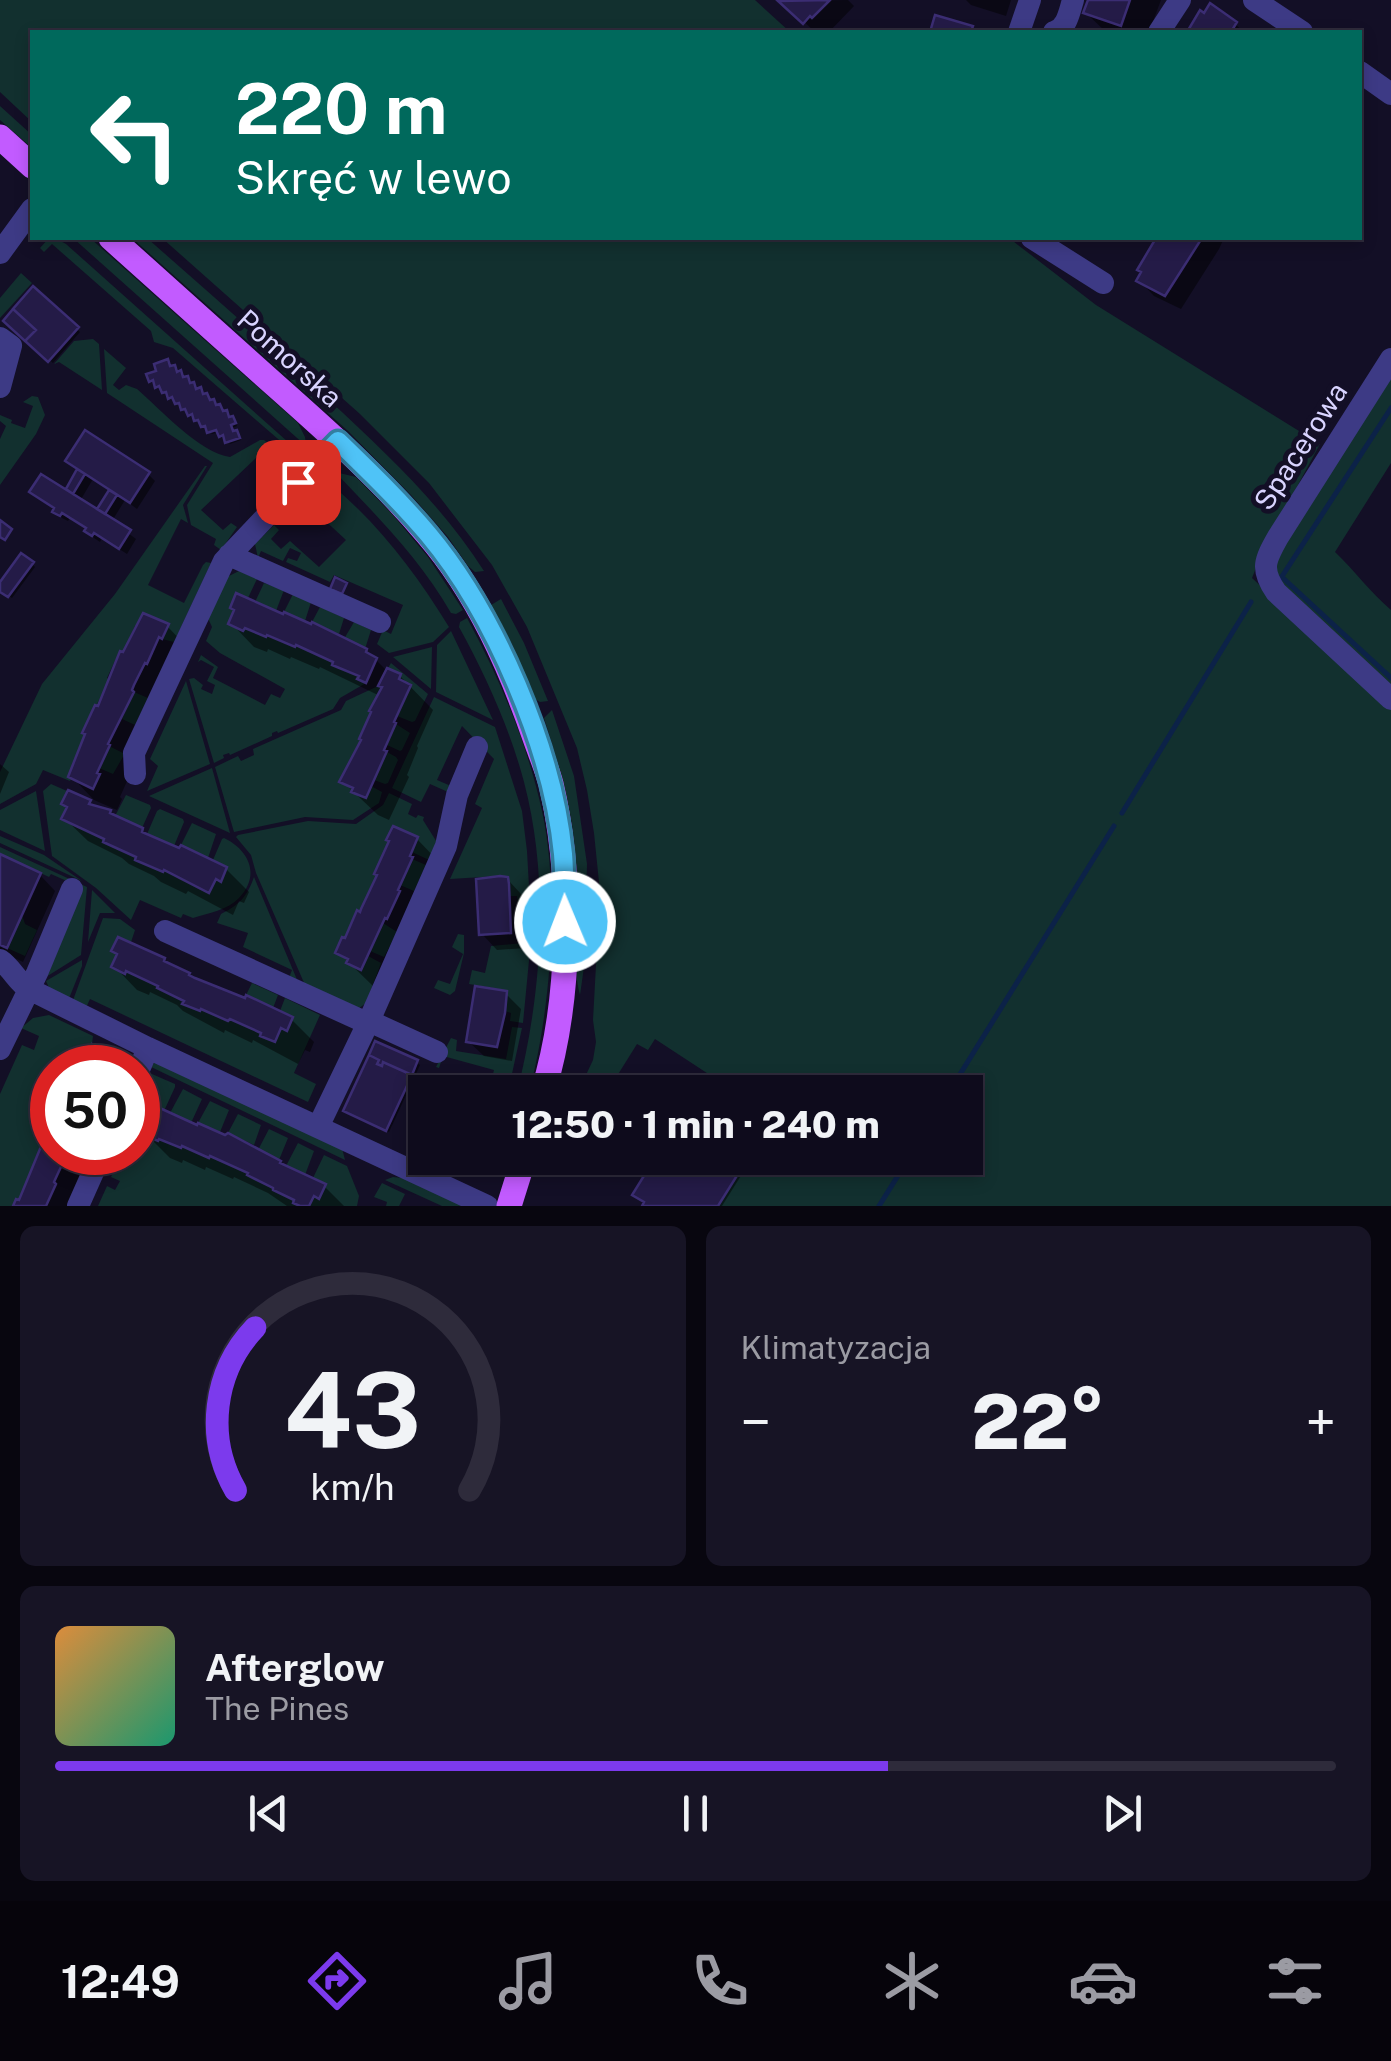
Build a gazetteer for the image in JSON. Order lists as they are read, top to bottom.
{
  "streets": {
    "main road": ["Pomorska"],
    "street": ["Spacerowa"]
  },
  "page": {
    "turn": ["220 m", "Skręć w lewo"],
    "limit": "50",
    "trip": "12:50 · 1 min · 240 m",
    "tile": "Klimatyzacja",
    "heat": ["−", "22°", "+"],
    "song": ["Afterglow", "The Pines"],
    "tabs": "12:49",
    "gauge": ["43", "km/h"]
  }
}
